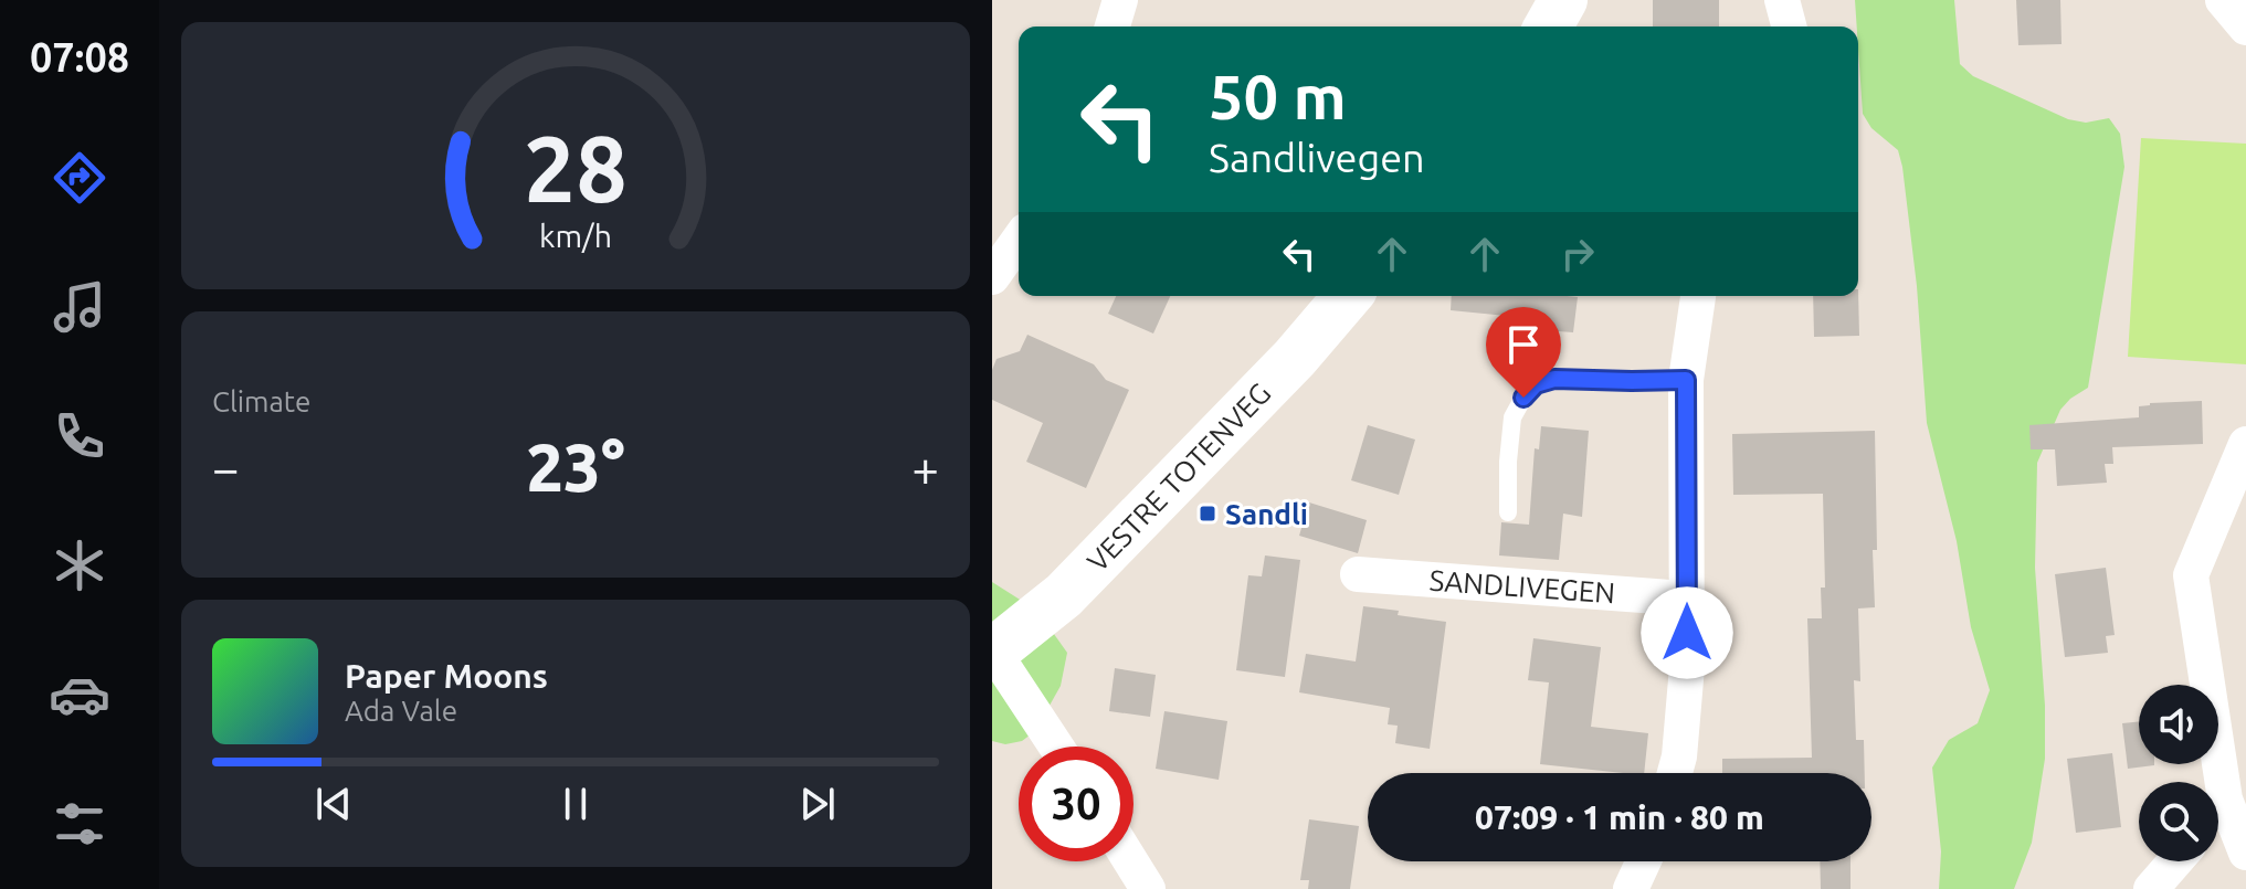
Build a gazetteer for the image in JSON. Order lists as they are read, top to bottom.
{
  "streets": {
    "main road": ["VESTRE TOTENVEG"],
    "street": ["SANDLIVEGEN"]
  },
  "places": {
    "transit": ["Sandli"]
  },
  "page": {
    "tabs": "07:08",
    "turn": ["50 m", "Sandlivegen"],
    "tile": "Climate",
    "heat": ["−", "23°", "+"],
    "song": ["Paper Moons", "Ada Vale"],
    "limit": "30",
    "trip": "07:09 · 1 min · 80 m",
    "gauge": ["28", "km/h"]
  }
}
